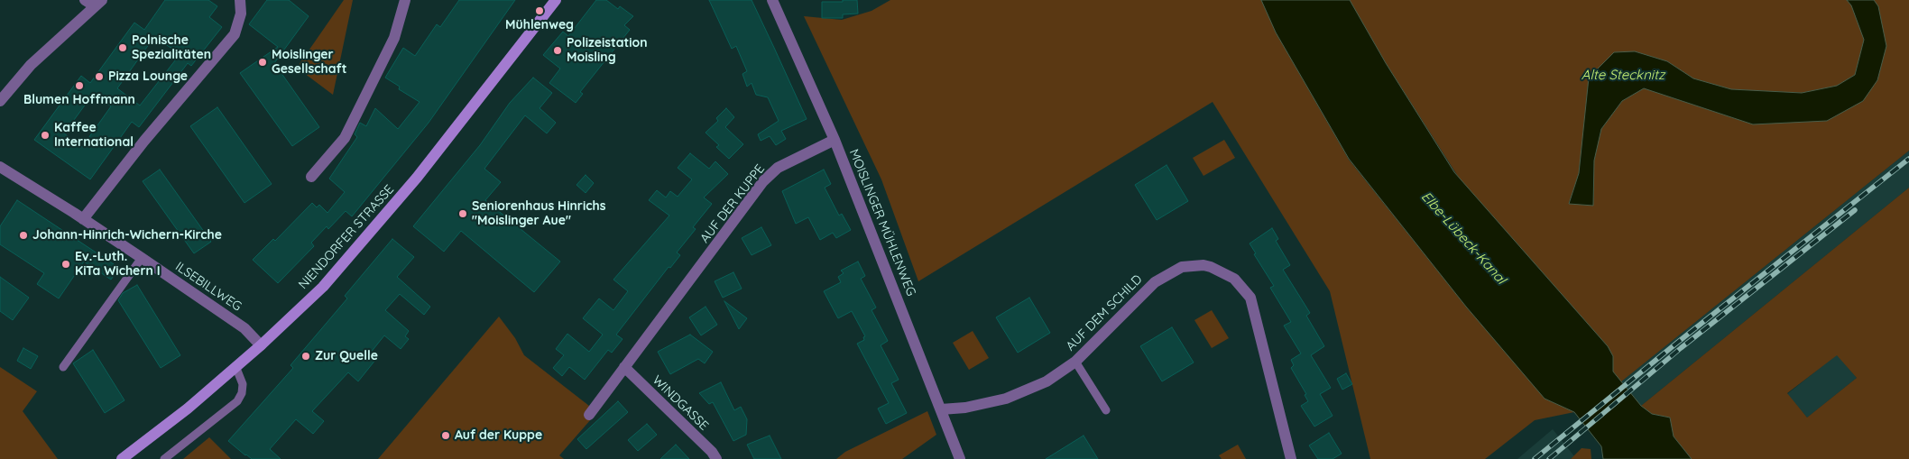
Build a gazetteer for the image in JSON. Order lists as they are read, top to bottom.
{
  "streets": {
    "main road": ["NIENDORFER STRASSE"],
    "street": [
      "AUF DER KUPPE",
      "MOISLINGER MÜHLENWEG",
      "ILSEBILLWEG",
      "AUF DEM SCHILD",
      "WINDGASSE"
    ]
  },
  "crossings": [
    ["AUF DER KUPPE", "MOISLINGER MÜHLENWEG"],
    ["AUF DER KUPPE", "WINDGASSE"],
    ["MOISLINGER MÜHLENWEG", "AUF DEM SCHILD"],
    ["NIENDORFER STRASSE", "ILSEBILLWEG"]
  ],
  "water": ["Alte Stecknitz", "Elbe-Lübeck-Kanal"],
  "places": [
    "Mühlenweg",
    "Polnische Spezialitäten",
    "Polizeistation Moisling",
    "Moislinger Gesellschaft",
    "Pizza Lounge",
    "Blumen Hoffmann",
    "Kaffee International",
    "Seniorenhaus Hinrichs \"Moislinger Aue\"",
    "Johann-Hinrich-Wichern-Kirche",
    "Ev.-Luth. KiTa Wichern I",
    "Zur Quelle",
    "Auf der Kuppe"
  ]
}
